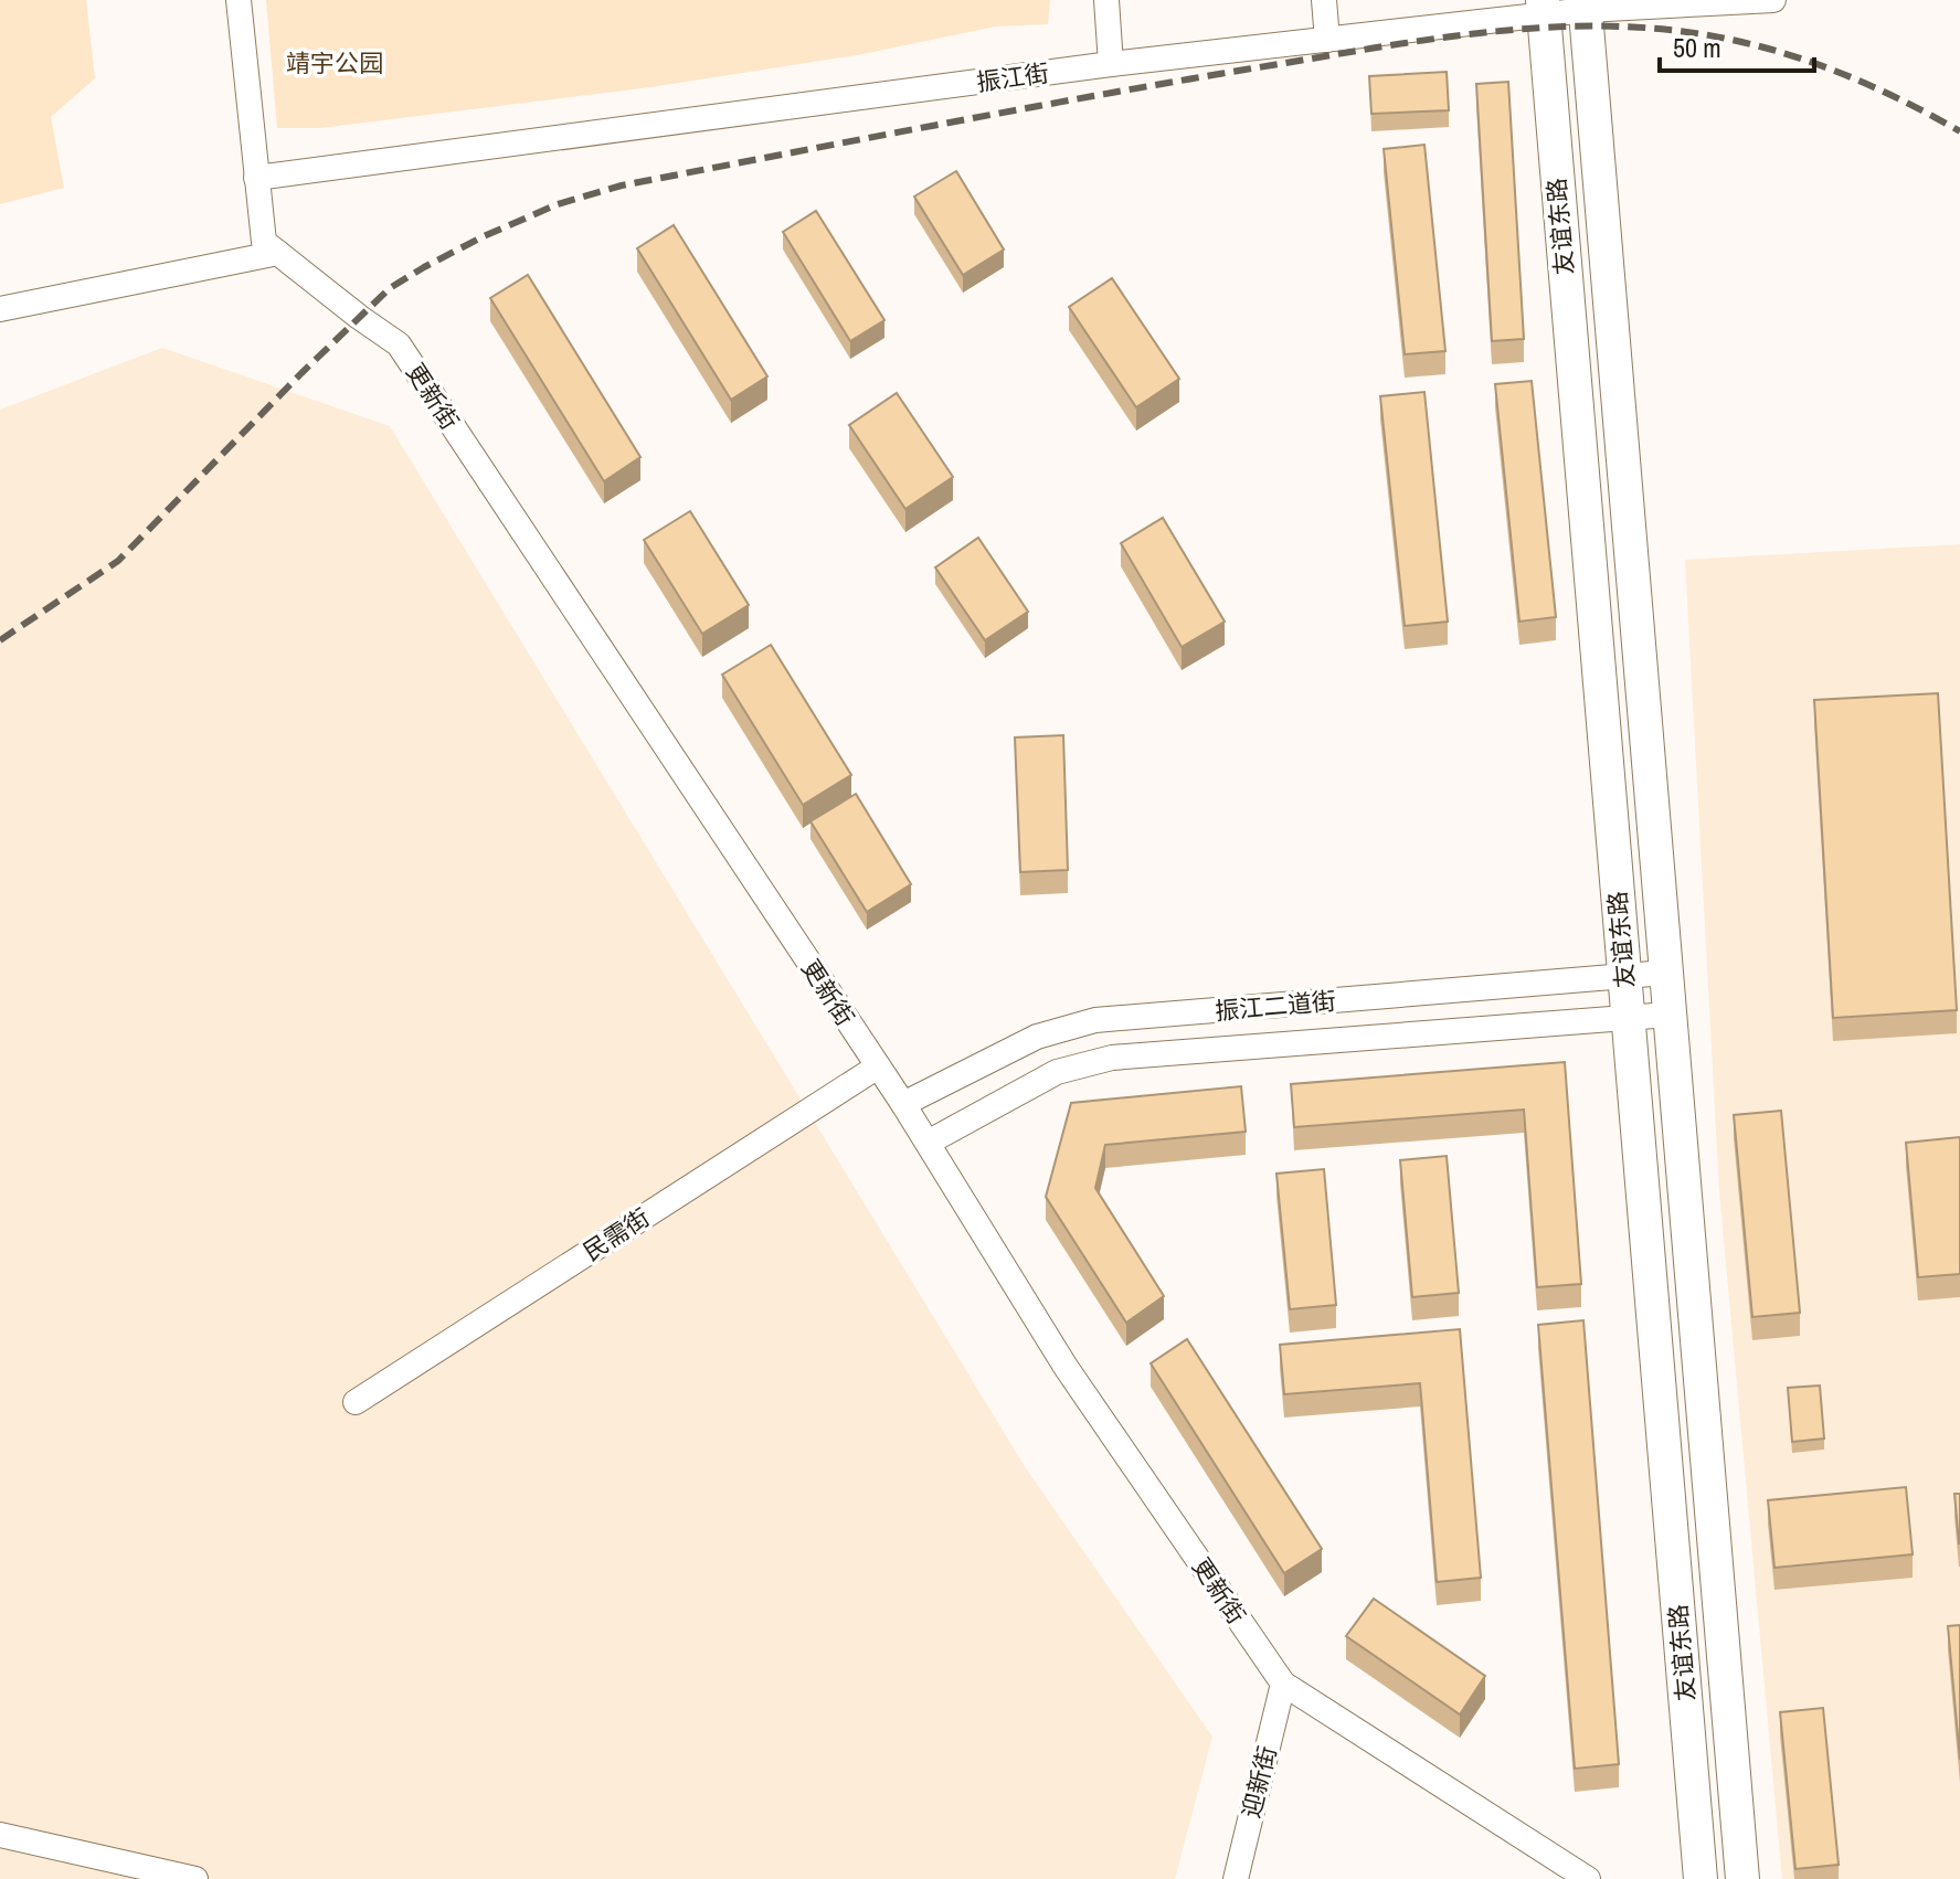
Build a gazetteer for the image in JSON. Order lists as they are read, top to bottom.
{
  "streets": {
    "highway": ["友谊东路"],
    "street": [
      "振江街",
      "更新街",
      "振江二道街",
      "民需街",
      "迎新街"
    ]
  },
  "crossings": [
    ["振江街", "友谊东路"],
    ["友谊东路", "振江二道街"],
    ["更新街", "振江二道街"],
    ["更新街", "民需街"],
    ["更新街", "迎新街"]
  ],
  "parks": ["靖宇公园"],
  "scale_bar": "50 m"
}
